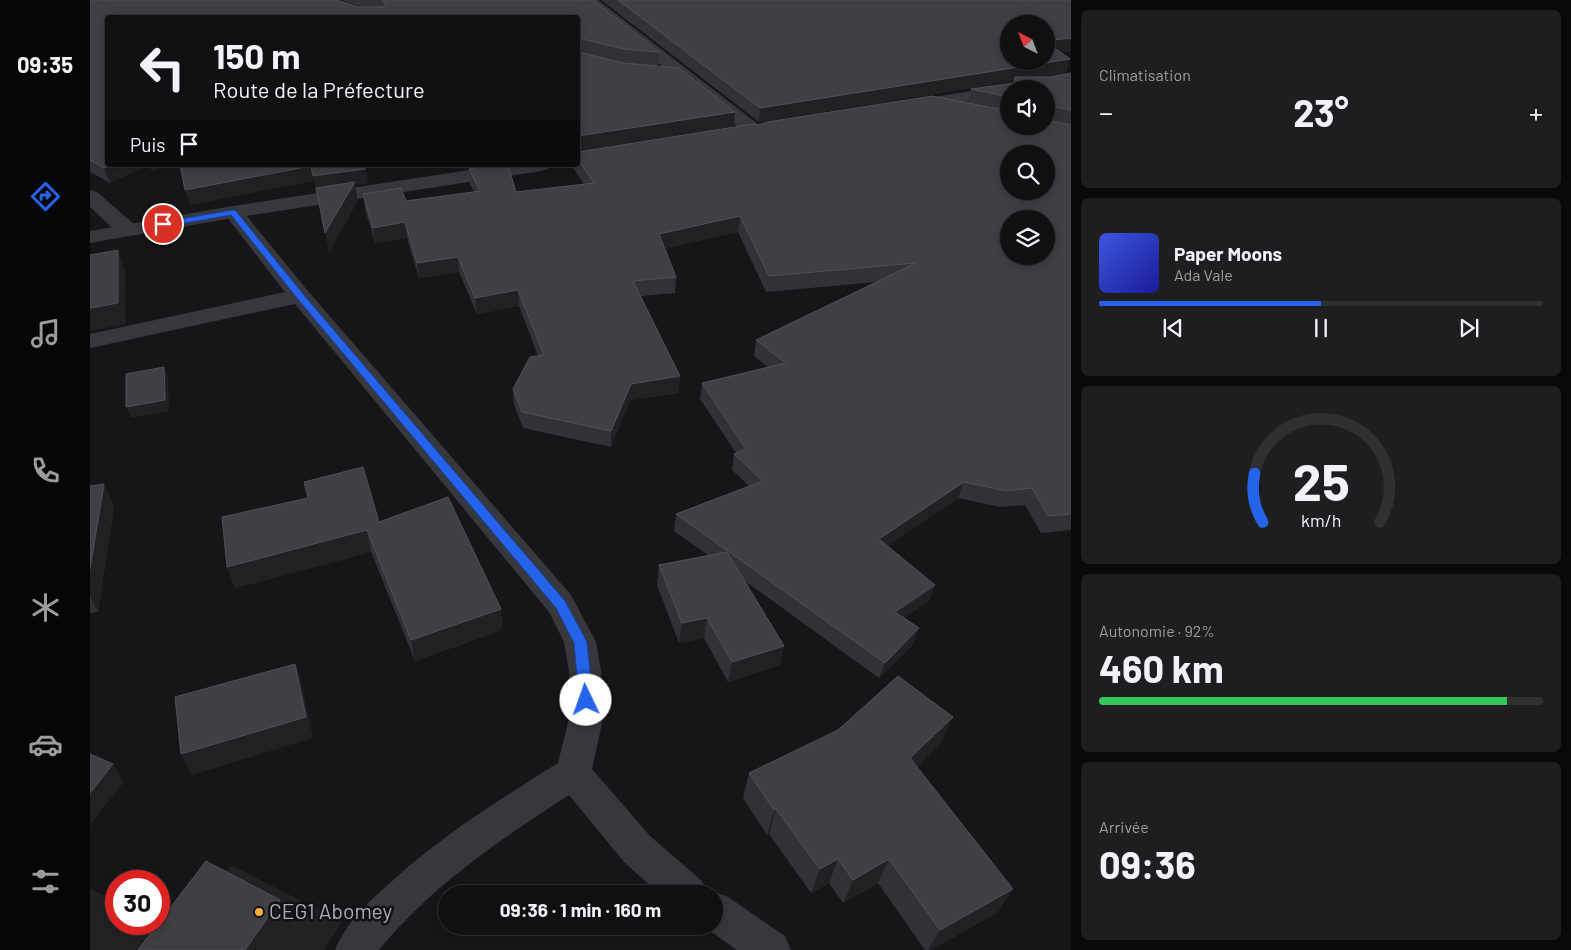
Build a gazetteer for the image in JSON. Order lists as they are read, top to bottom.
{
  "places": ["CEG1 Abomey"],
  "north": "top left",
  "page": {
    "tabs": "09:35",
    "tile": [
      "Climatisation",
      ["Autonomie · 92%", "460 km"],
      ["Arrivée", "09:36"]
    ],
    "turn": ["150 m", "Route de la Préfecture"],
    "heat": ["−", "23°", "+"],
    "then": "Puis",
    "song": ["Paper Moons", "Ada Vale"],
    "limit": "30",
    "trip": "09:36 · 1 min · 160 m",
    "gauge": ["25", "km/h"]
  }
}
